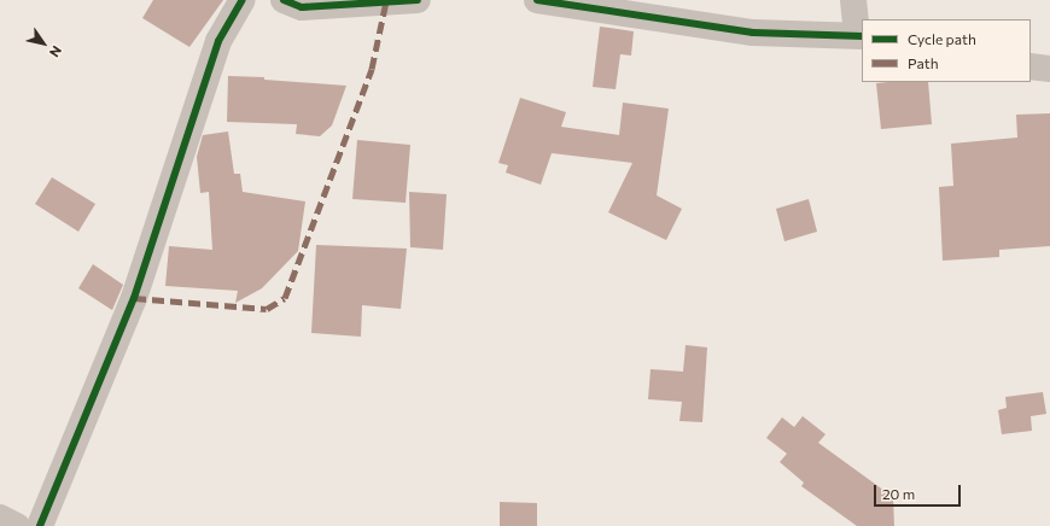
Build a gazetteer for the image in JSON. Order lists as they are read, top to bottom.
{
  "legend": ["Cycle path", "Path"],
  "scale_bar": "20 m",
  "north": "bottom right"
}
